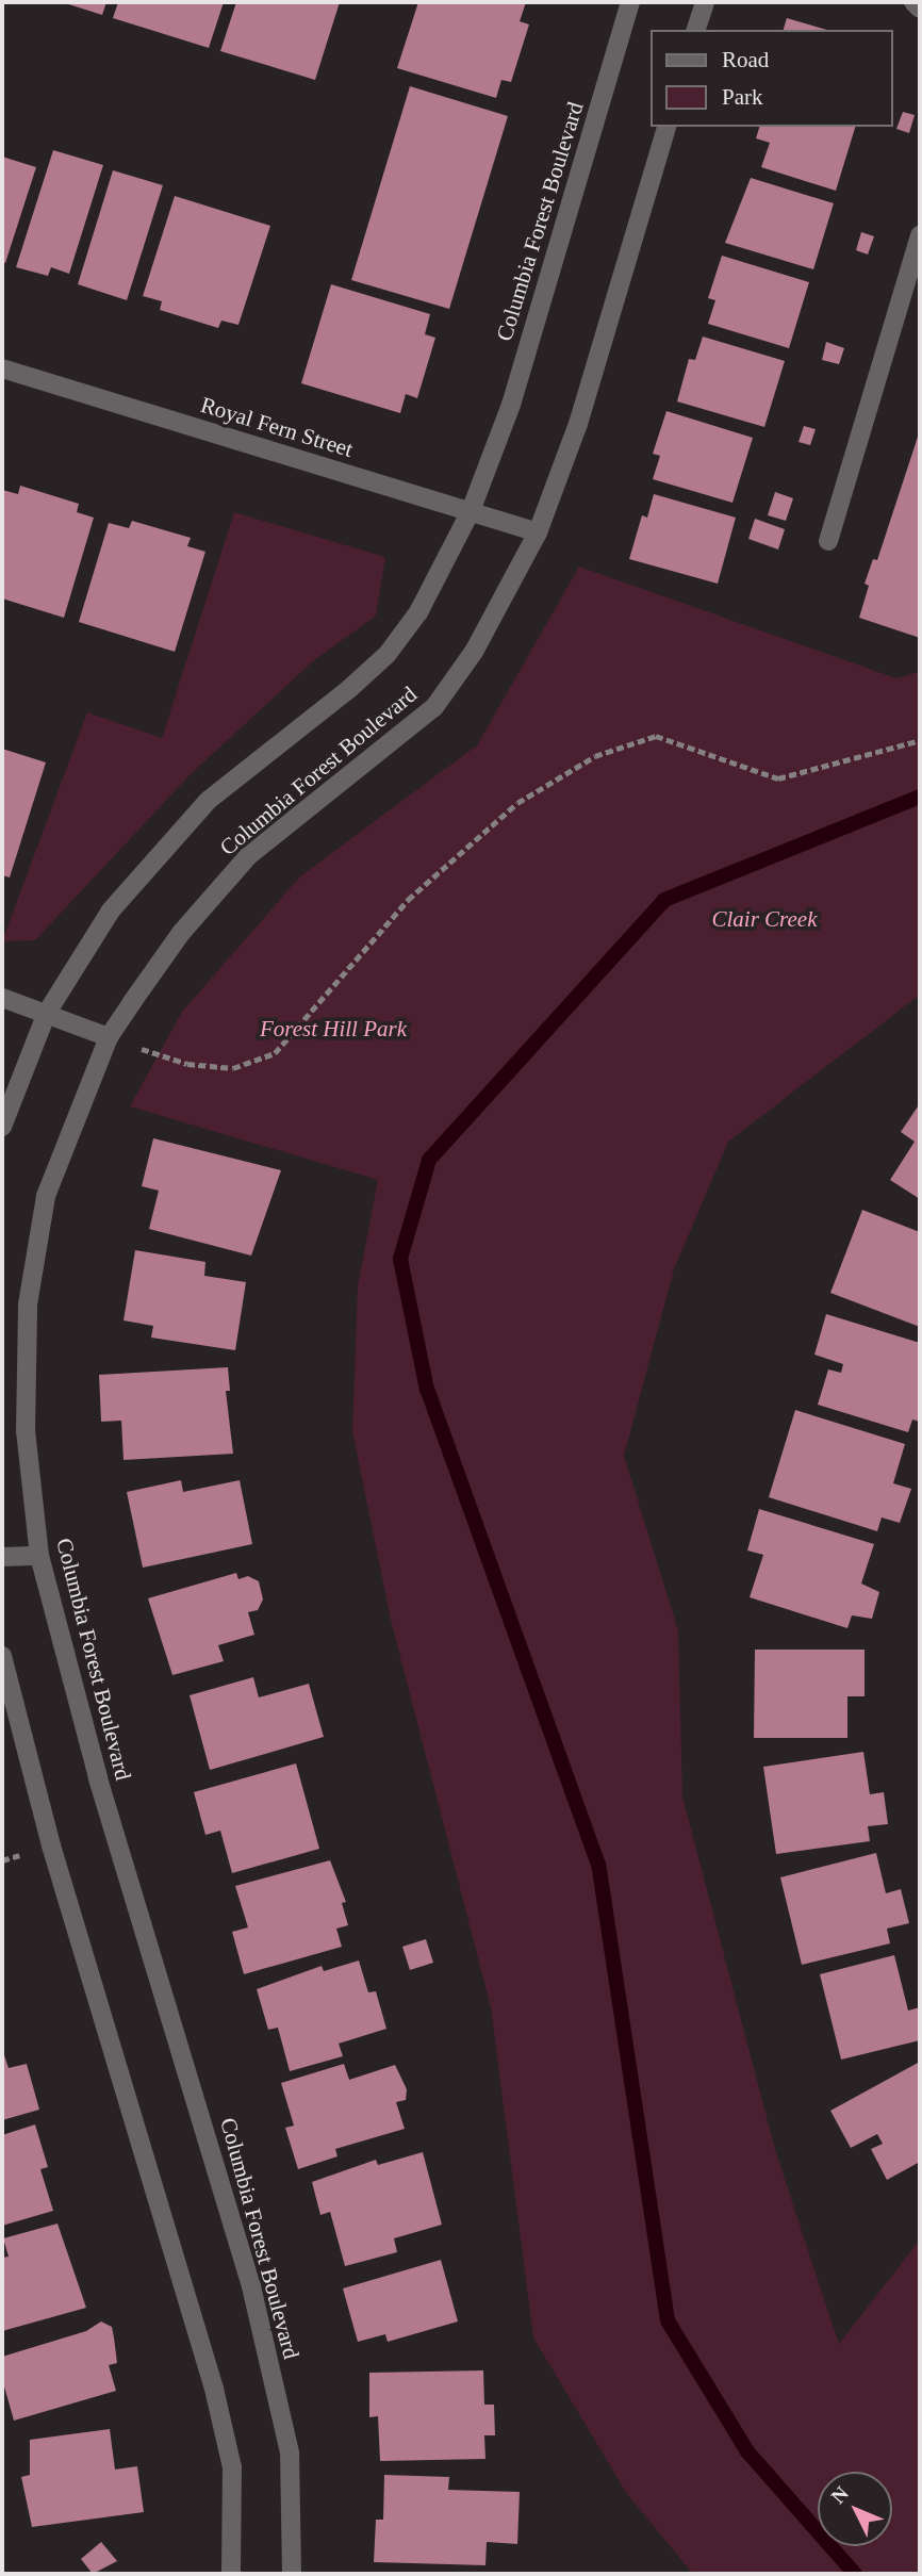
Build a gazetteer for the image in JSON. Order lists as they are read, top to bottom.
{
  "streets": {
    "street": ["Columbia Forest Boulevard", "Royal Fern Street"]
  },
  "crossings": [
    ["Columbia Forest Boulevard", "Royal Fern Street"]
  ],
  "parks": ["Clair Creek", "Forest Hill Park"],
  "legend": ["Road", "Park"],
  "north": "top left"
}
